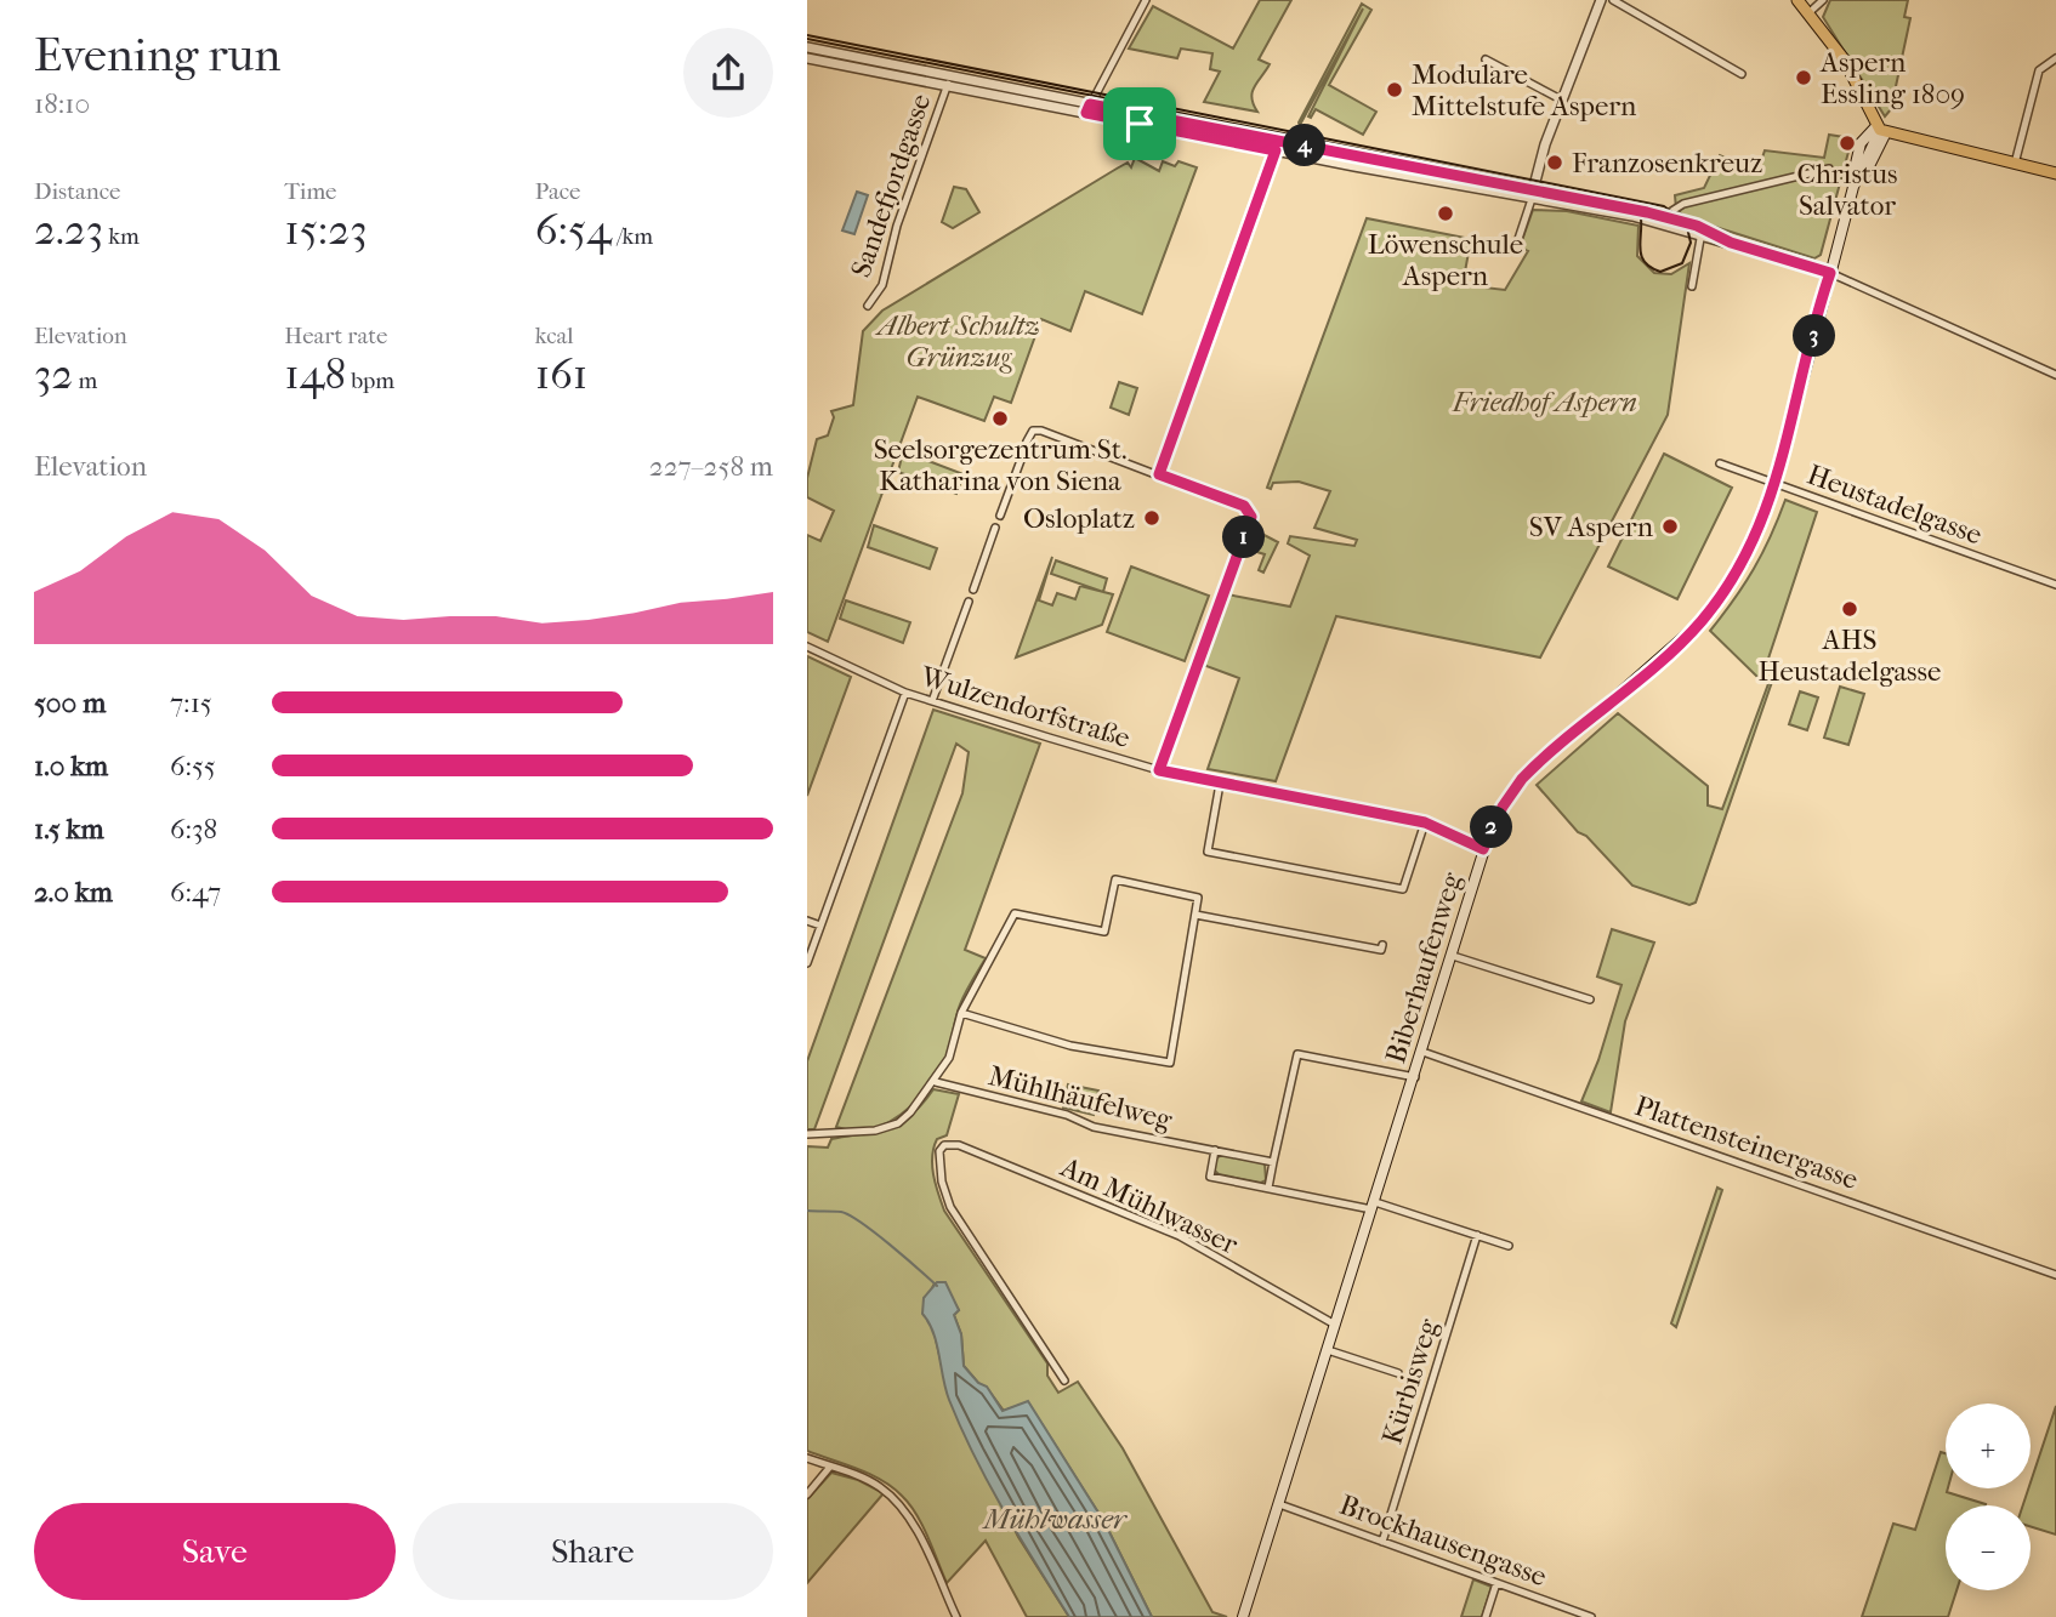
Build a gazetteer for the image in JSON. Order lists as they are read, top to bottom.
{
  "streets": {
    "main road": ["Biberhaufenweg"],
    "street": [
      "Sandefjordgasse",
      "Heustadelgasse",
      "Wulzendorfstraße",
      "Mühlhäufelweg",
      "Plattensteinergasse",
      "Am Mühlwasser",
      "Kürbisweg",
      "Brockhausengasse"
    ]
  },
  "crossings": [
    ["Heustadelgasse", "Biberhaufenweg"],
    ["Wulzendorfstraße", "Biberhaufenweg"],
    ["Biberhaufenweg", "Plattensteinergasse"],
    ["Biberhaufenweg", "Am Mühlwasser"],
    ["Biberhaufenweg", "Brockhausengasse"],
    ["Kürbisweg", "Brockhausengasse"]
  ],
  "water": ["Mühlwasser"],
  "parks": ["Albert Schultz Grünzug", "Friedhof Aspern"],
  "places": [
    "Aspern Essling 1809",
    "Modulare Mittelstufe Aspern",
    "Christus Salvator",
    "Franzosenkreuz",
    "Löwenschule Aspern",
    "Seelsorgezentrum St. Katharina von Siena",
    "Osloplatz",
    "SV Aspern",
    "AHS Heustadelgasse"
  ],
  "page": {
    "heading": ["Evening run", "18:10"],
    "pins": [
      "4",
      "3",
      "1",
      "2"
    ],
    "stats": [
      ["Distance", "2.23 km"],
      ["Time", "15:23"],
      ["Pace", "6:54 /km"],
      ["Elevation", "32 m"],
      ["Heart rate", "148 bpm"],
      ["kcal", "161"]
    ],
    "chart": ["Elevation", "227–258 m"],
    "list": [
      {
        "name": "500 m",
        "note": "7:15"
      },
      {
        "name": "1.0 km",
        "note": "6:55"
      },
      {
        "name": "1.5 km",
        "note": "6:38"
      },
      {
        "name": "2.0 km",
        "note": "6:47"
      }
    ],
    "map_buttons": ["+", "−"],
    "buttons": ["Save", "Share"]
  }
}
